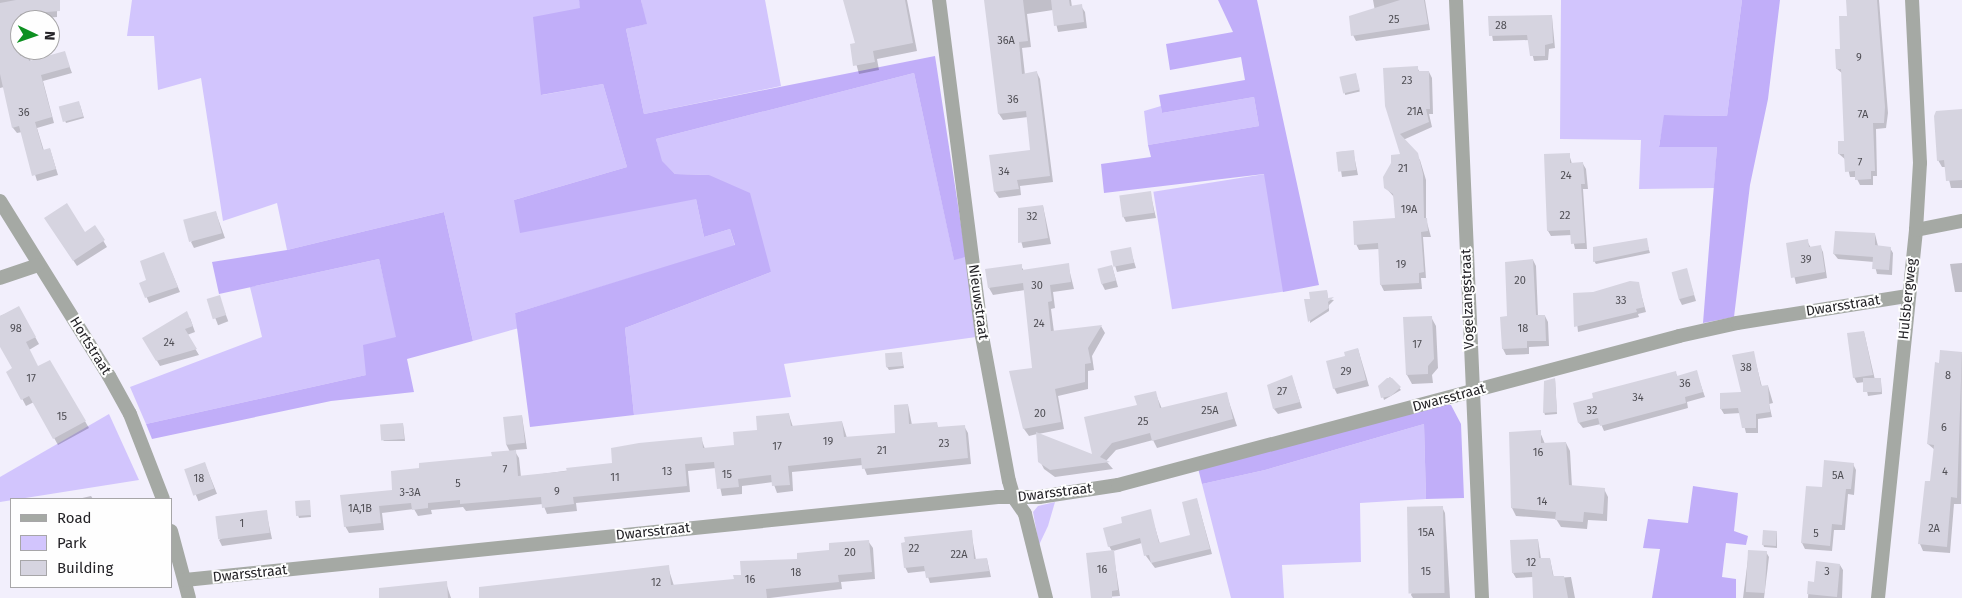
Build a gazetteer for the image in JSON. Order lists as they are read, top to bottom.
{
  "streets": {
    "street": [
      "Vogelzangstraat",
      "Hulsbergweg",
      "Nieuwstraat",
      "Dwarsstraat",
      "Hortstraat"
    ]
  },
  "crossings": [
    ["Vogelzangstraat", "Dwarsstraat"],
    ["Hulsbergweg", "Dwarsstraat"],
    ["Nieuwstraat", "Dwarsstraat"]
  ],
  "house_numbers": [
    "25",
    "28",
    "36A",
    "9",
    "23",
    "36",
    "21A",
    "36",
    "7A",
    "7",
    "21",
    "34",
    "24",
    "19A",
    "22",
    "32",
    "39",
    "19",
    "20",
    "30",
    "33",
    "24",
    "98",
    "18",
    "24",
    "17",
    "38",
    "29",
    "8",
    "17",
    "36",
    "27",
    "34",
    "25A",
    "32",
    "20",
    "15",
    "25",
    "6",
    "19",
    "23",
    "17",
    "21",
    "16",
    "7",
    "13",
    "4",
    "15",
    "5A",
    "11",
    "18",
    "5",
    "9",
    "3-3A",
    "14",
    "1A,1B",
    "1",
    "2A",
    "15A",
    "5",
    "22",
    "20",
    "22A",
    "12",
    "16",
    "15",
    "3",
    "18",
    "16",
    "12"
  ],
  "legend": ["Road", "Park", "Building"],
  "north": "right"
}
